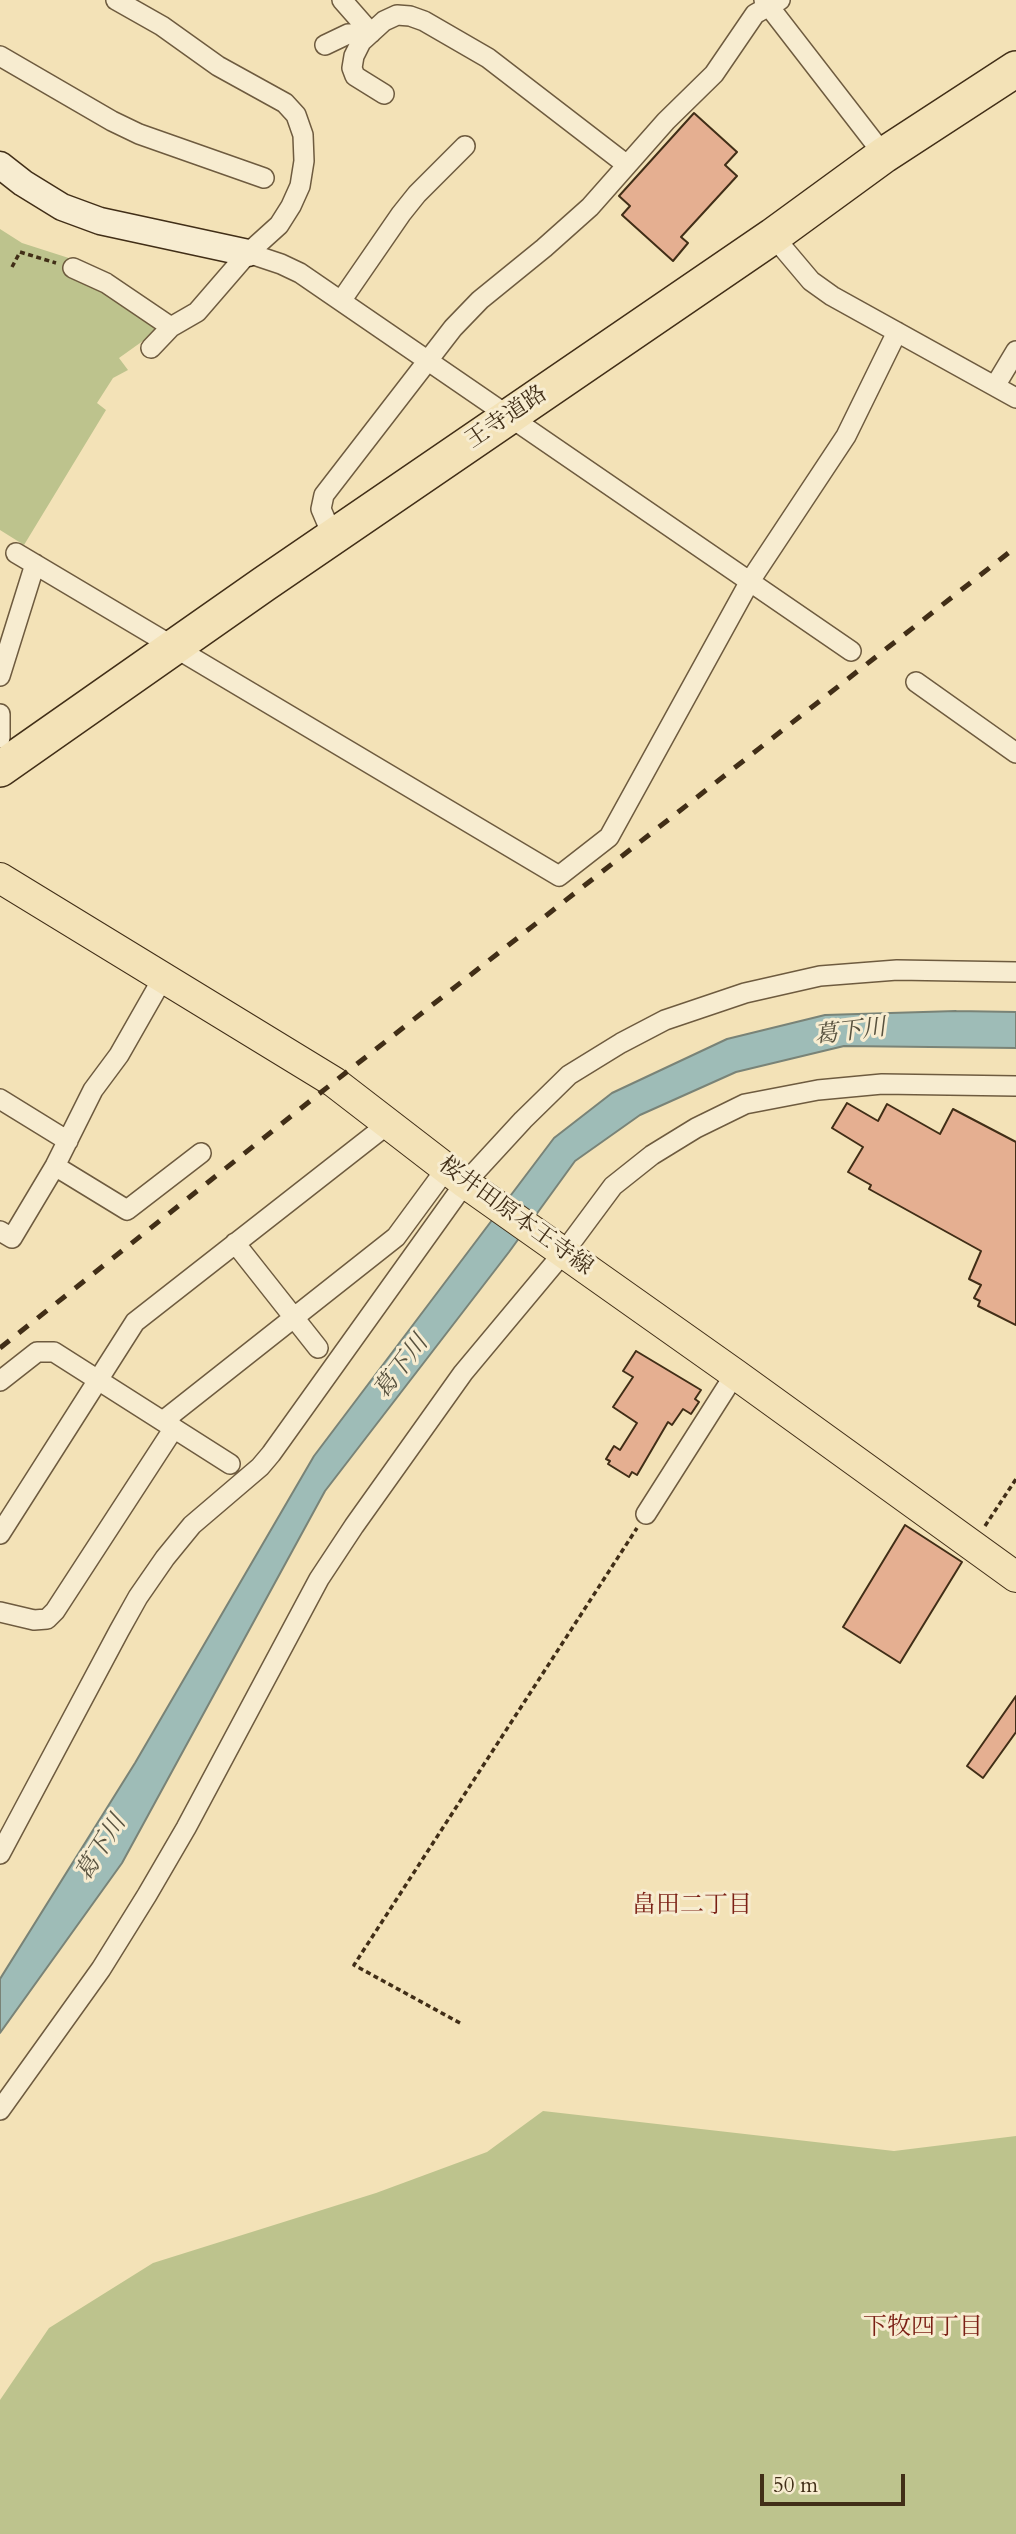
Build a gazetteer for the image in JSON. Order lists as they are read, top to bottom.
{
  "streets": {
    "highway": ["王寺道路"],
    "main road": ["桜井田原本王寺線"]
  },
  "districts": ["畠田二丁目", "下牧四丁目"],
  "water": ["葛下川"],
  "scale_bar": "50 m"
}
